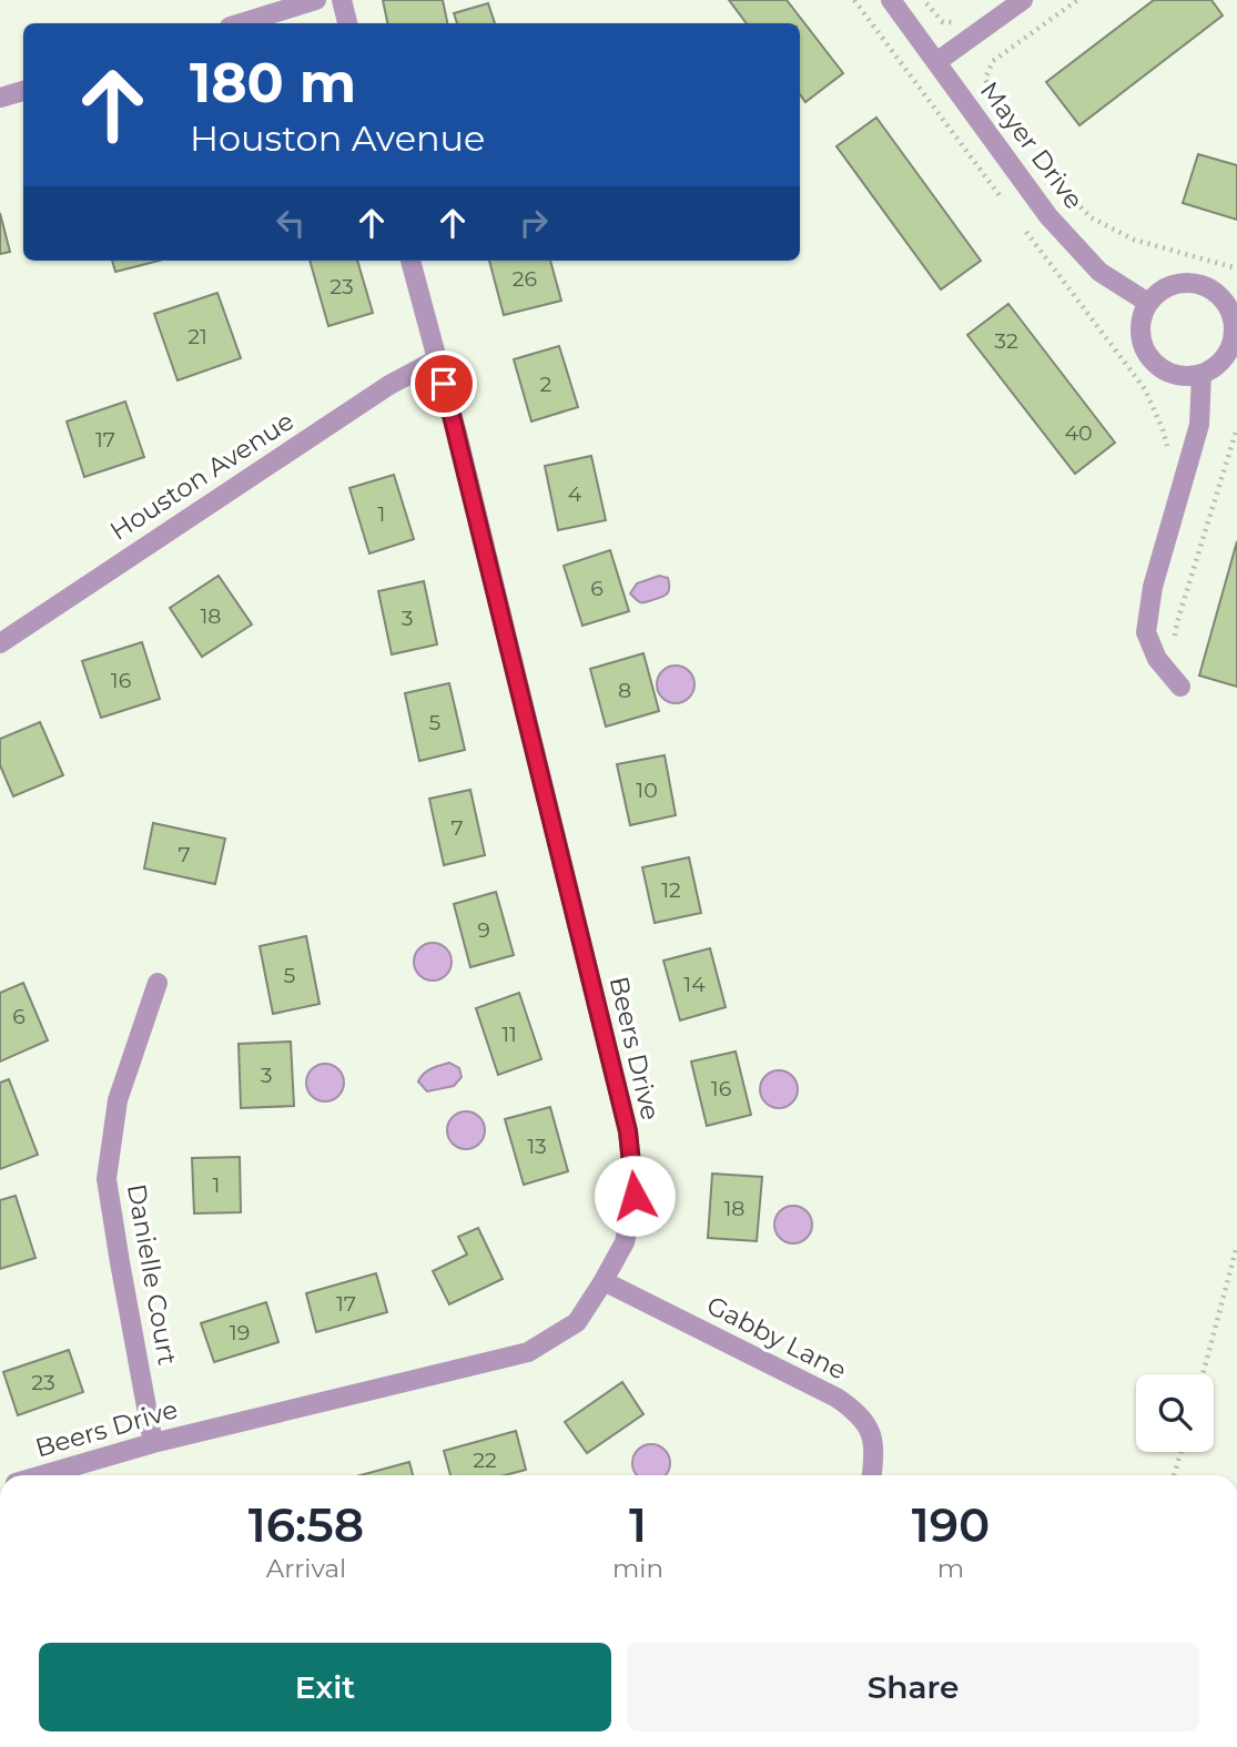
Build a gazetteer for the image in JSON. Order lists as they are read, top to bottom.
{
  "streets": {
    "street": [
      "Mayer Drive",
      "Houston Avenue",
      "Beers Drive",
      "Danielle Court",
      "Gabby Lane"
    ]
  },
  "crossings": [
    ["Houston Avenue", "Beers Drive"],
    ["Beers Drive", "Danielle Court"],
    ["Beers Drive", "Gabby Lane"]
  ],
  "house_numbers": [
    "26",
    "23",
    "21",
    "32",
    "2",
    "40",
    "17",
    "4",
    "1",
    "6",
    "18",
    "3",
    "16",
    "8",
    "5",
    "10",
    "7",
    "7",
    "12",
    "9",
    "5",
    "14",
    "6",
    "11",
    "3",
    "16",
    "13",
    "1",
    "18",
    "17",
    "19",
    "23",
    "22"
  ],
  "page": {
    "turn": ["180 m", "Houston Avenue"],
    "eta": [
      "16:58",
      "Arrival",
      "1",
      "min",
      "190",
      "m"
    ],
    "buttons": ["Exit", "Share"]
  }
}
